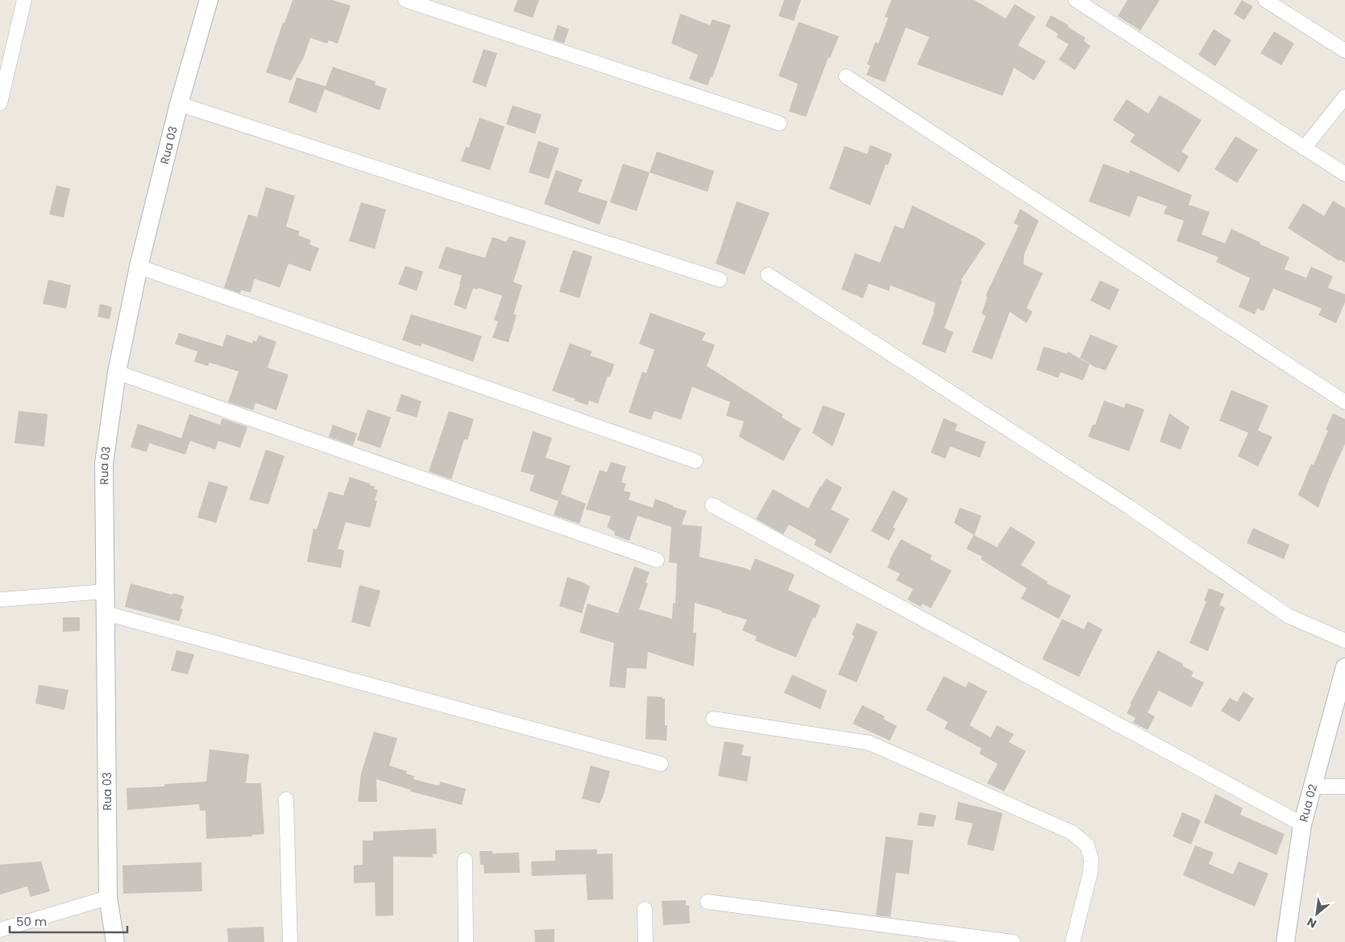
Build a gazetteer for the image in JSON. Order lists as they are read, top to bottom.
{
  "streets": {
    "street": ["Rua 03", "Rua 02"]
  },
  "scale_bar": "50 m",
  "north": "bottom left"
}
